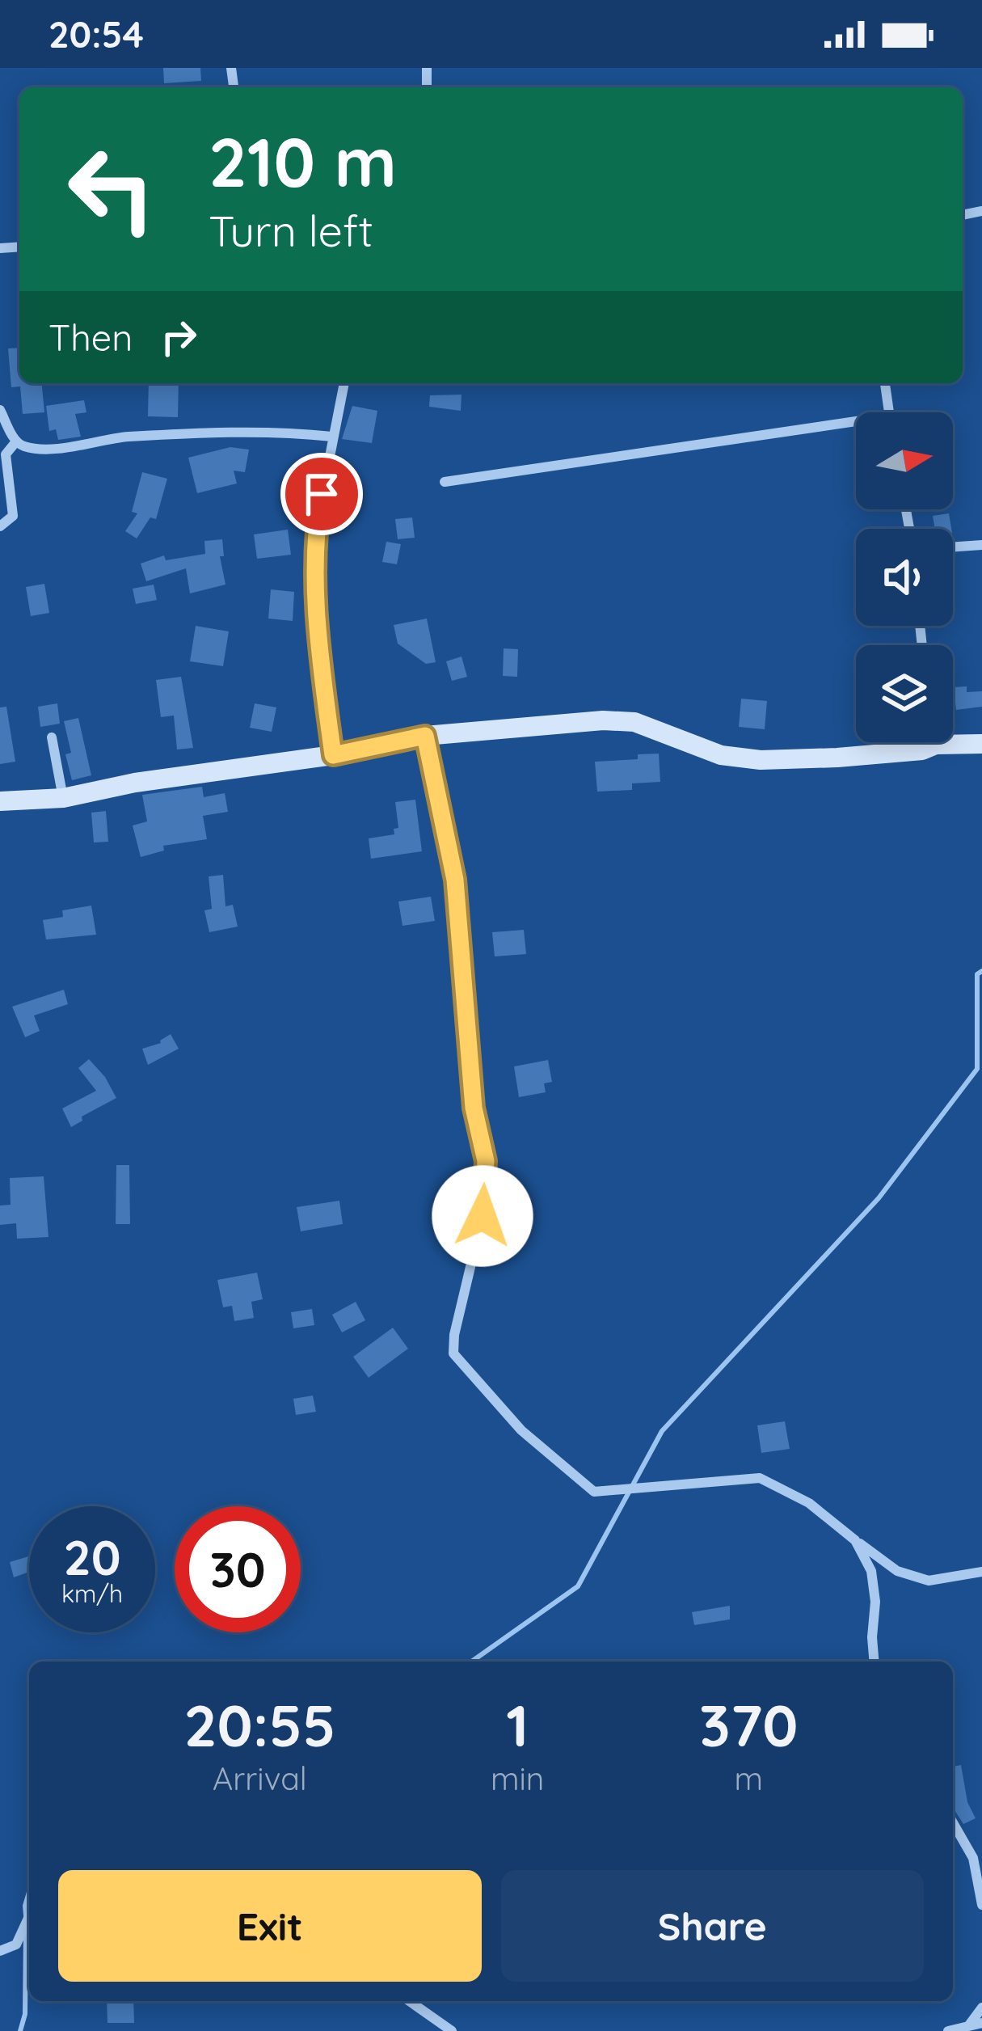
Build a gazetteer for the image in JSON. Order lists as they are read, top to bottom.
{
  "north": "right",
  "page": {
    "status": "20:54",
    "turn": ["210 m", "Turn left"],
    "then": "Then",
    "speed": "20 km/h",
    "limit": "30",
    "eta": [
      "20:55",
      "Arrival",
      "1",
      "min",
      "370",
      "m"
    ],
    "buttons": ["Exit", "Share"]
  }
}
